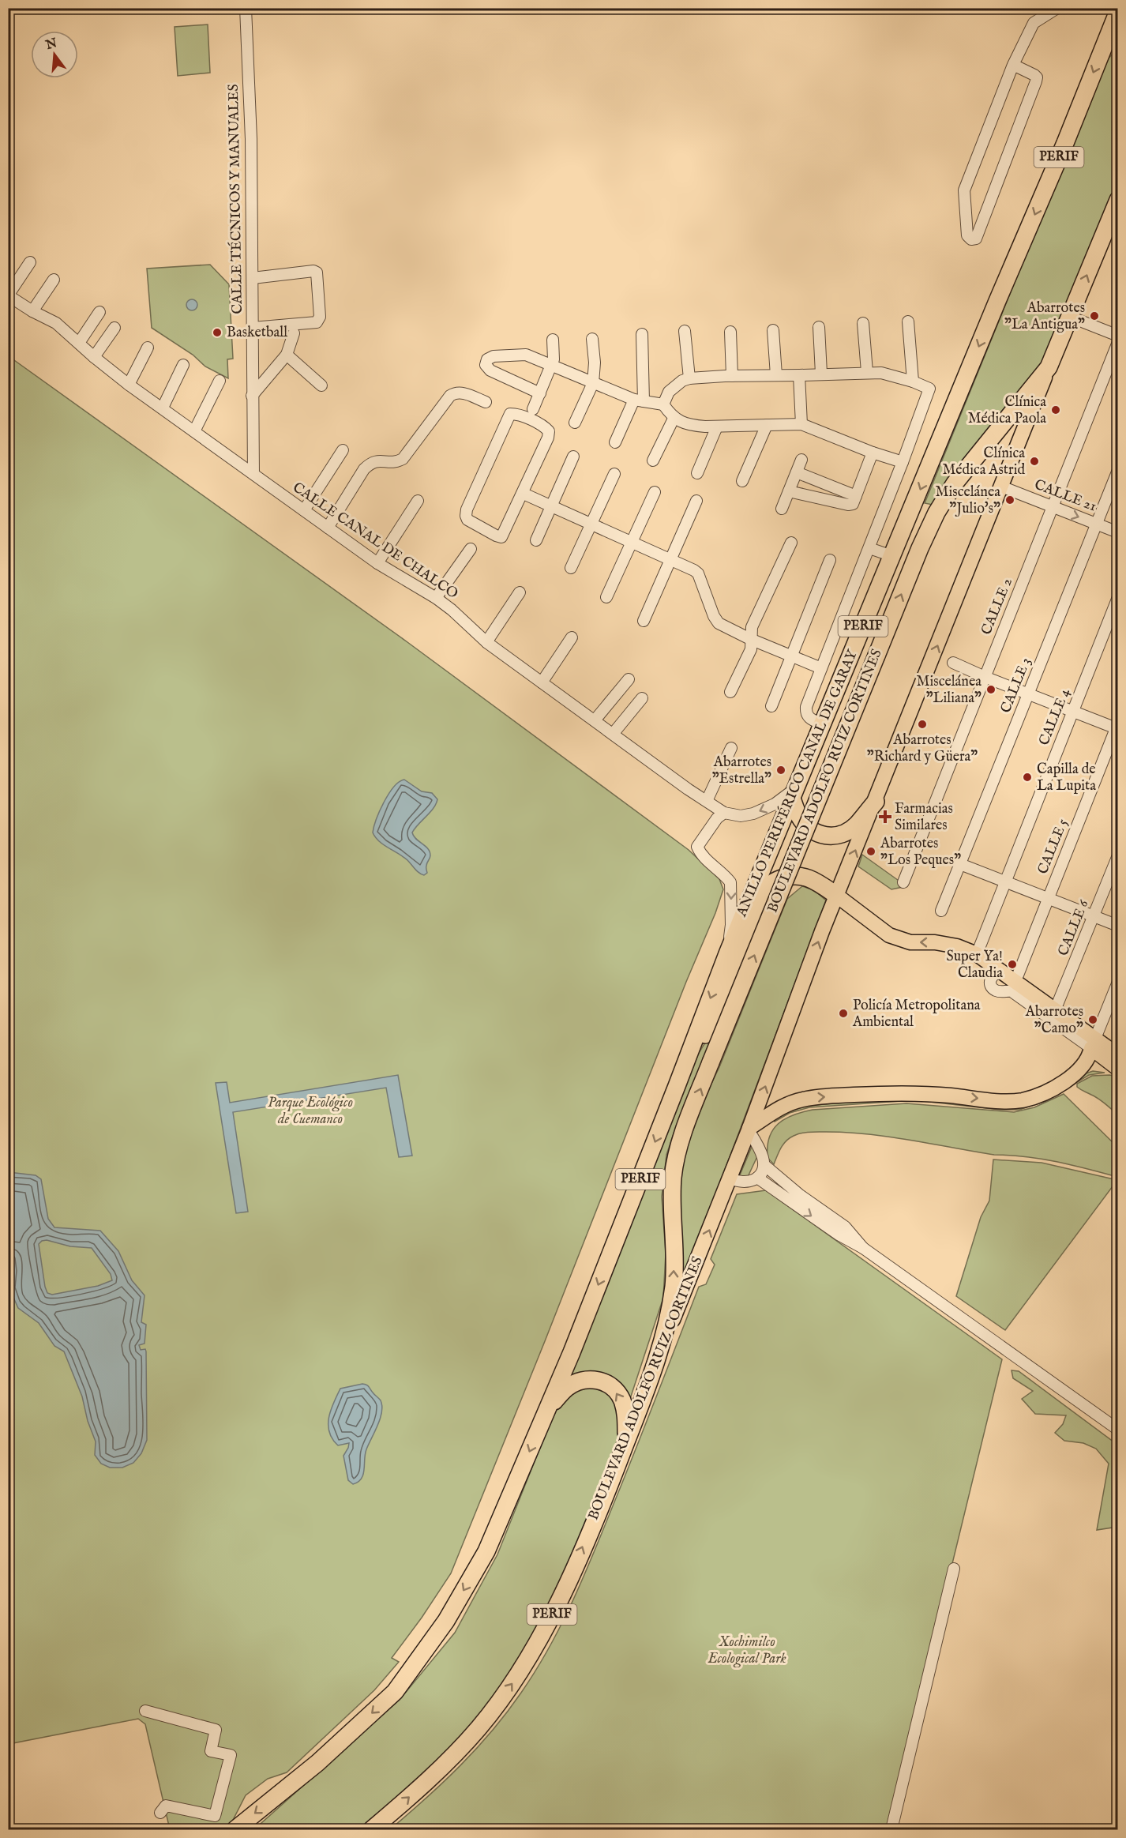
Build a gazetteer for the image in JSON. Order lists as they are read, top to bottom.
{
  "streets": {
    "highway": ["PERIF", "BOULEVARD ADOLFO RUIZ CORTINES", "ANILLO PERIFÉRICO CANAL DE GARAY"],
    "street": [
      "CALLE TÉCNICOS Y MANUALES",
      "CALLE 21",
      "CALLE CANAL DE CHALCO",
      "CALLE 2",
      "CALLE 3",
      "CALLE 4",
      "CALLE 5",
      "CALLE 6"
    ]
  },
  "crossings": [
    ["PERIF", "CALLE 21"],
    ["PERIF", "BOULEVARD ADOLFO RUIZ CORTINES"],
    ["PERIF", "ANILLO PERIFÉRICO CANAL DE GARAY"],
    ["CALLE TÉCNICOS Y MANUALES", "CALLE CANAL DE CHALCO"],
    ["CALLE 21", "CALLE 2"],
    ["CALLE 21", "CALLE 3"]
  ],
  "one_way": ["CALLE 21"],
  "parks": ["Parque Ecológico de Cuemanco", "Xochimilco Ecological Park"],
  "places": {
    "other": [
      "Abarrotes \"La Antigua\"",
      "Basketball",
      "Clínica Médica Paola",
      "Clínica Médica Astrid",
      "Miscelánea \"Julio's\"",
      "Miscelánea \"Liliana\"",
      "Abarrotes \"Richard y Güera\"",
      "Abarrotes \"Estrella\"",
      "Capilla de La Lupita",
      "Abarrotes \"Los Peques\"",
      "Super Ya! Claudia",
      "Policía Metropolitana Ambiental",
      "Abarrotes \"Camo\""
    ],
    "health": ["Farmacias Similares"]
  },
  "north": "top"
}
